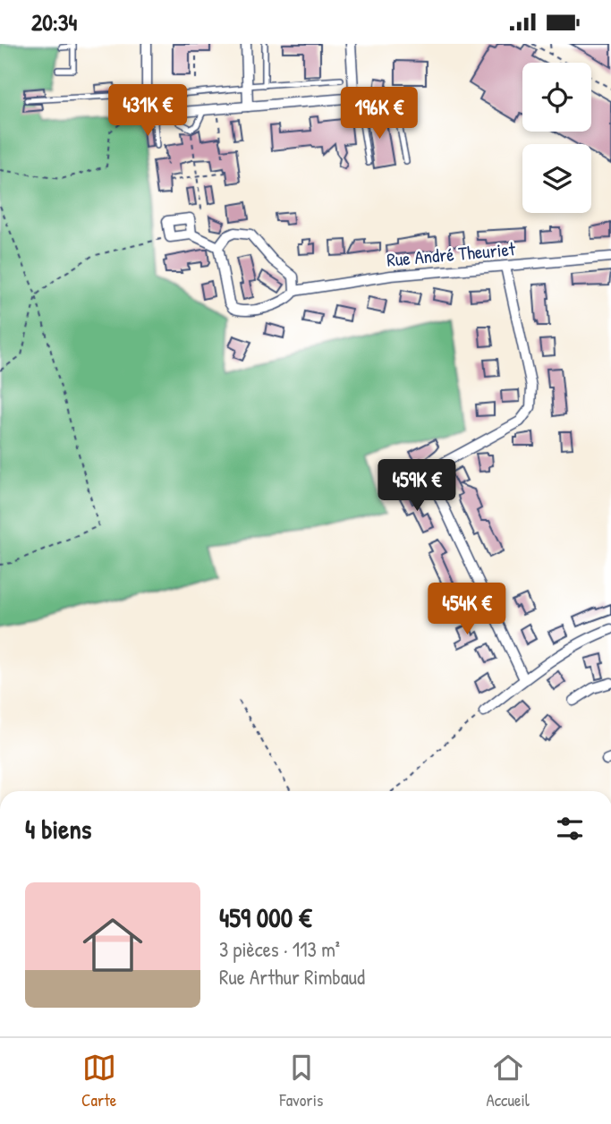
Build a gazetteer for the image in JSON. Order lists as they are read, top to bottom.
{
  "streets": {
    "street": ["Rue André Theuriet"]
  },
  "page": {
    "status": "20:34",
    "price": [
      "431K €",
      "196K €",
      "459K €",
      "454K €"
    ],
    "heading": "4 biens",
    "list": [
      {
        "name": "459 000 €",
        "note": "3 pièces · 113 m² · Rue Arthur Rimbaud"
      }
    ],
    "tabs": ["Carte", "Favoris", "Accueil"]
  }
}
